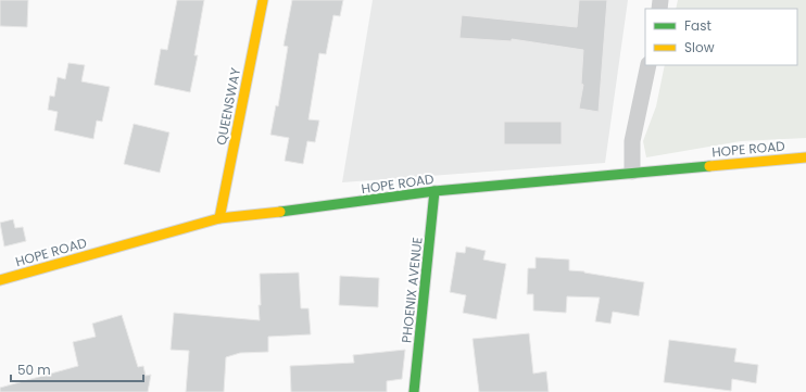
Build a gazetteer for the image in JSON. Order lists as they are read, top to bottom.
{
  "streets": {
    "main road": ["QUEENSWAY", "HOPE ROAD", "PHOENIX AVENUE"]
  },
  "crossings": [
    ["QUEENSWAY", "HOPE ROAD"],
    ["HOPE ROAD", "PHOENIX AVENUE"]
  ],
  "legend": ["Fast", "Slow"],
  "scale_bar": "50 m"
}
